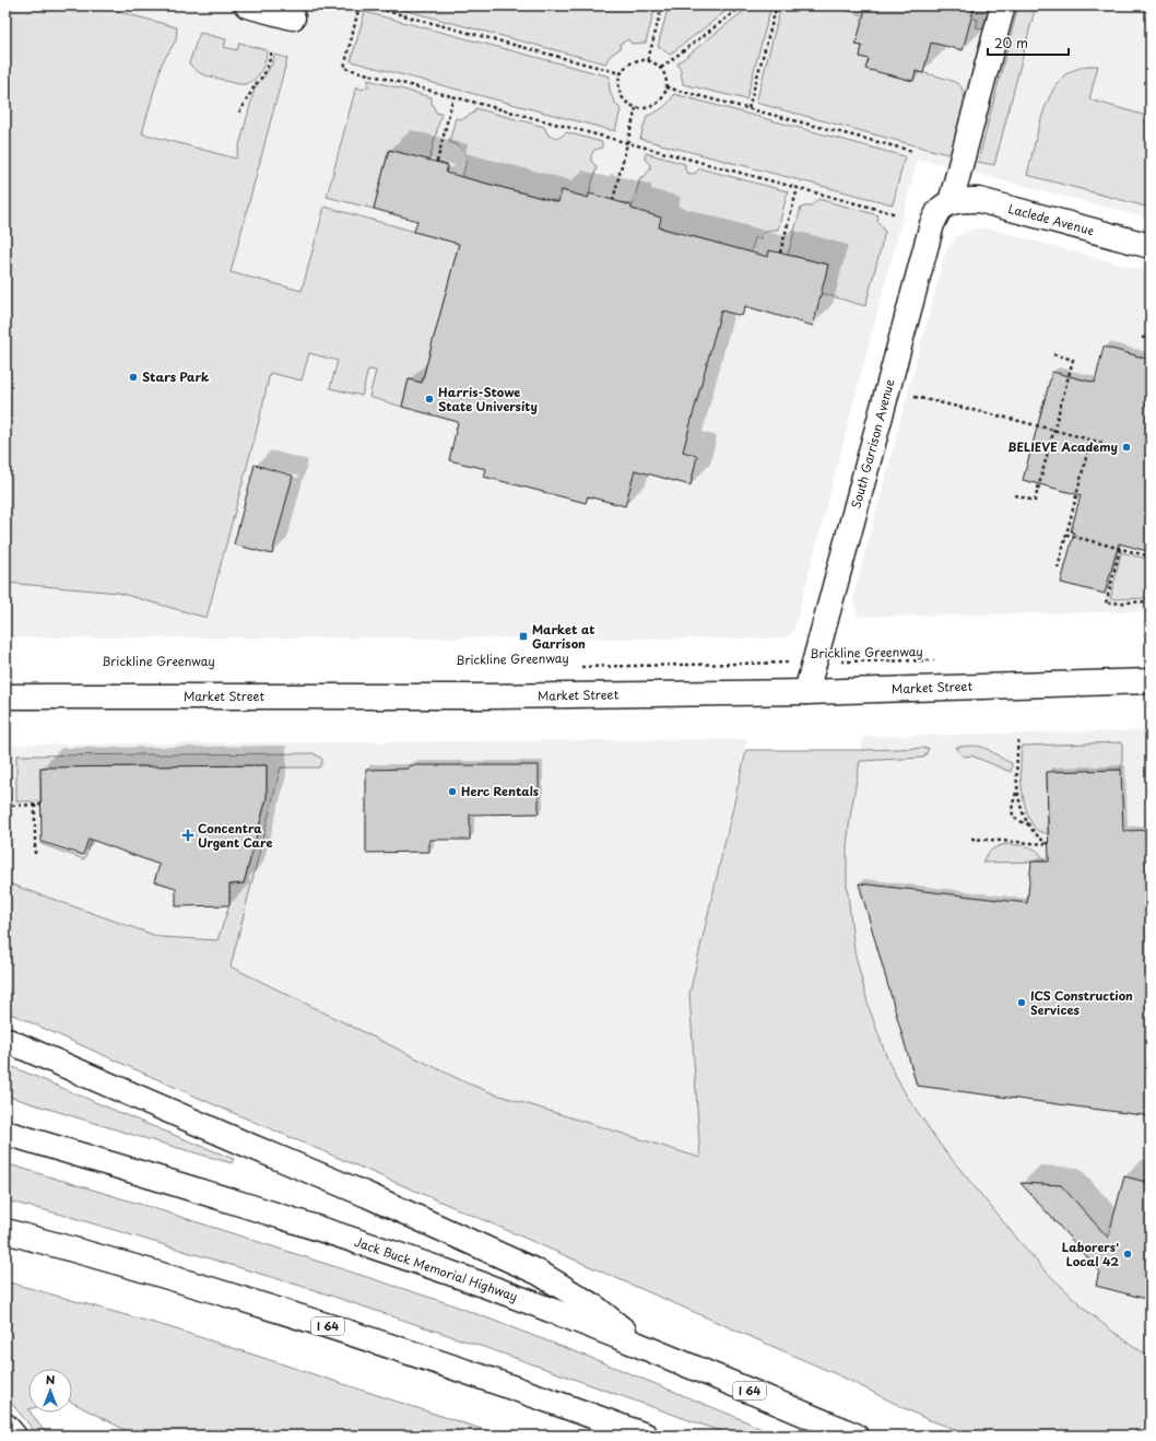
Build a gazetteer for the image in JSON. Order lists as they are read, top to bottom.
{
  "streets": {
    "main road": [
      "Laclede Avenue",
      "South Garrison Avenue",
      "Market Street",
      "Jack Buck Memorial Highway",
      "I 64"
    ],
    "path": ["Brickline Greenway"]
  },
  "crossings": [
    ["Laclede Avenue", "South Garrison Avenue"],
    ["South Garrison Avenue", "Brickline Greenway"],
    ["South Garrison Avenue", "Market Street"]
  ],
  "places": {
    "other": [
      "Stars Park",
      "Harris-Stowe State University",
      "BELIEVE Academy",
      "Herc Rentals",
      "ICS Construction Services",
      "Laborers' Local 42"
    ],
    "transit": ["Market at Garrison"],
    "health": ["Concentra Urgent Care"]
  },
  "scale_bar": "20 m",
  "north": "top"
}
